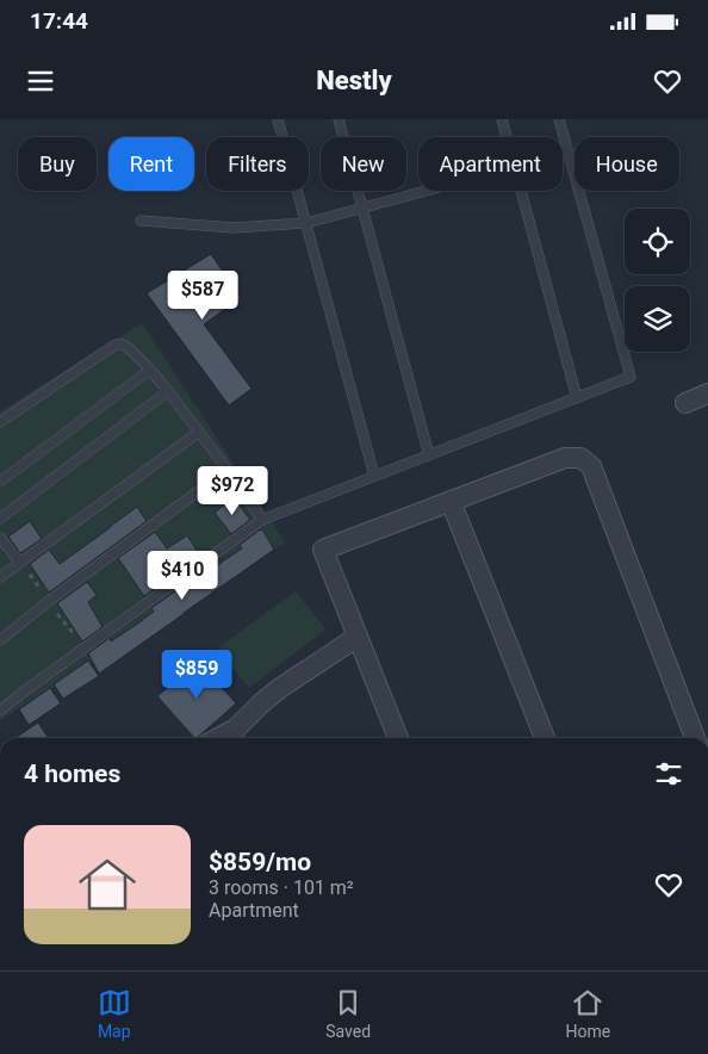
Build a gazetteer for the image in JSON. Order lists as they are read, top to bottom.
{
  "page": {
    "status": "17:44",
    "header": "Nestly",
    "chip": [
      "Buy",
      "Rent",
      "Filters",
      "New",
      "Apartment",
      "House"
    ],
    "price": [
      "$587",
      "$972",
      "$410",
      "$859"
    ],
    "heading": "4 homes",
    "list": [
      {
        "name": "$859/mo",
        "note": "3 rooms · 101 m² · Apartment"
      }
    ],
    "tabs": ["Map", "Saved", "Home"]
  }
}
